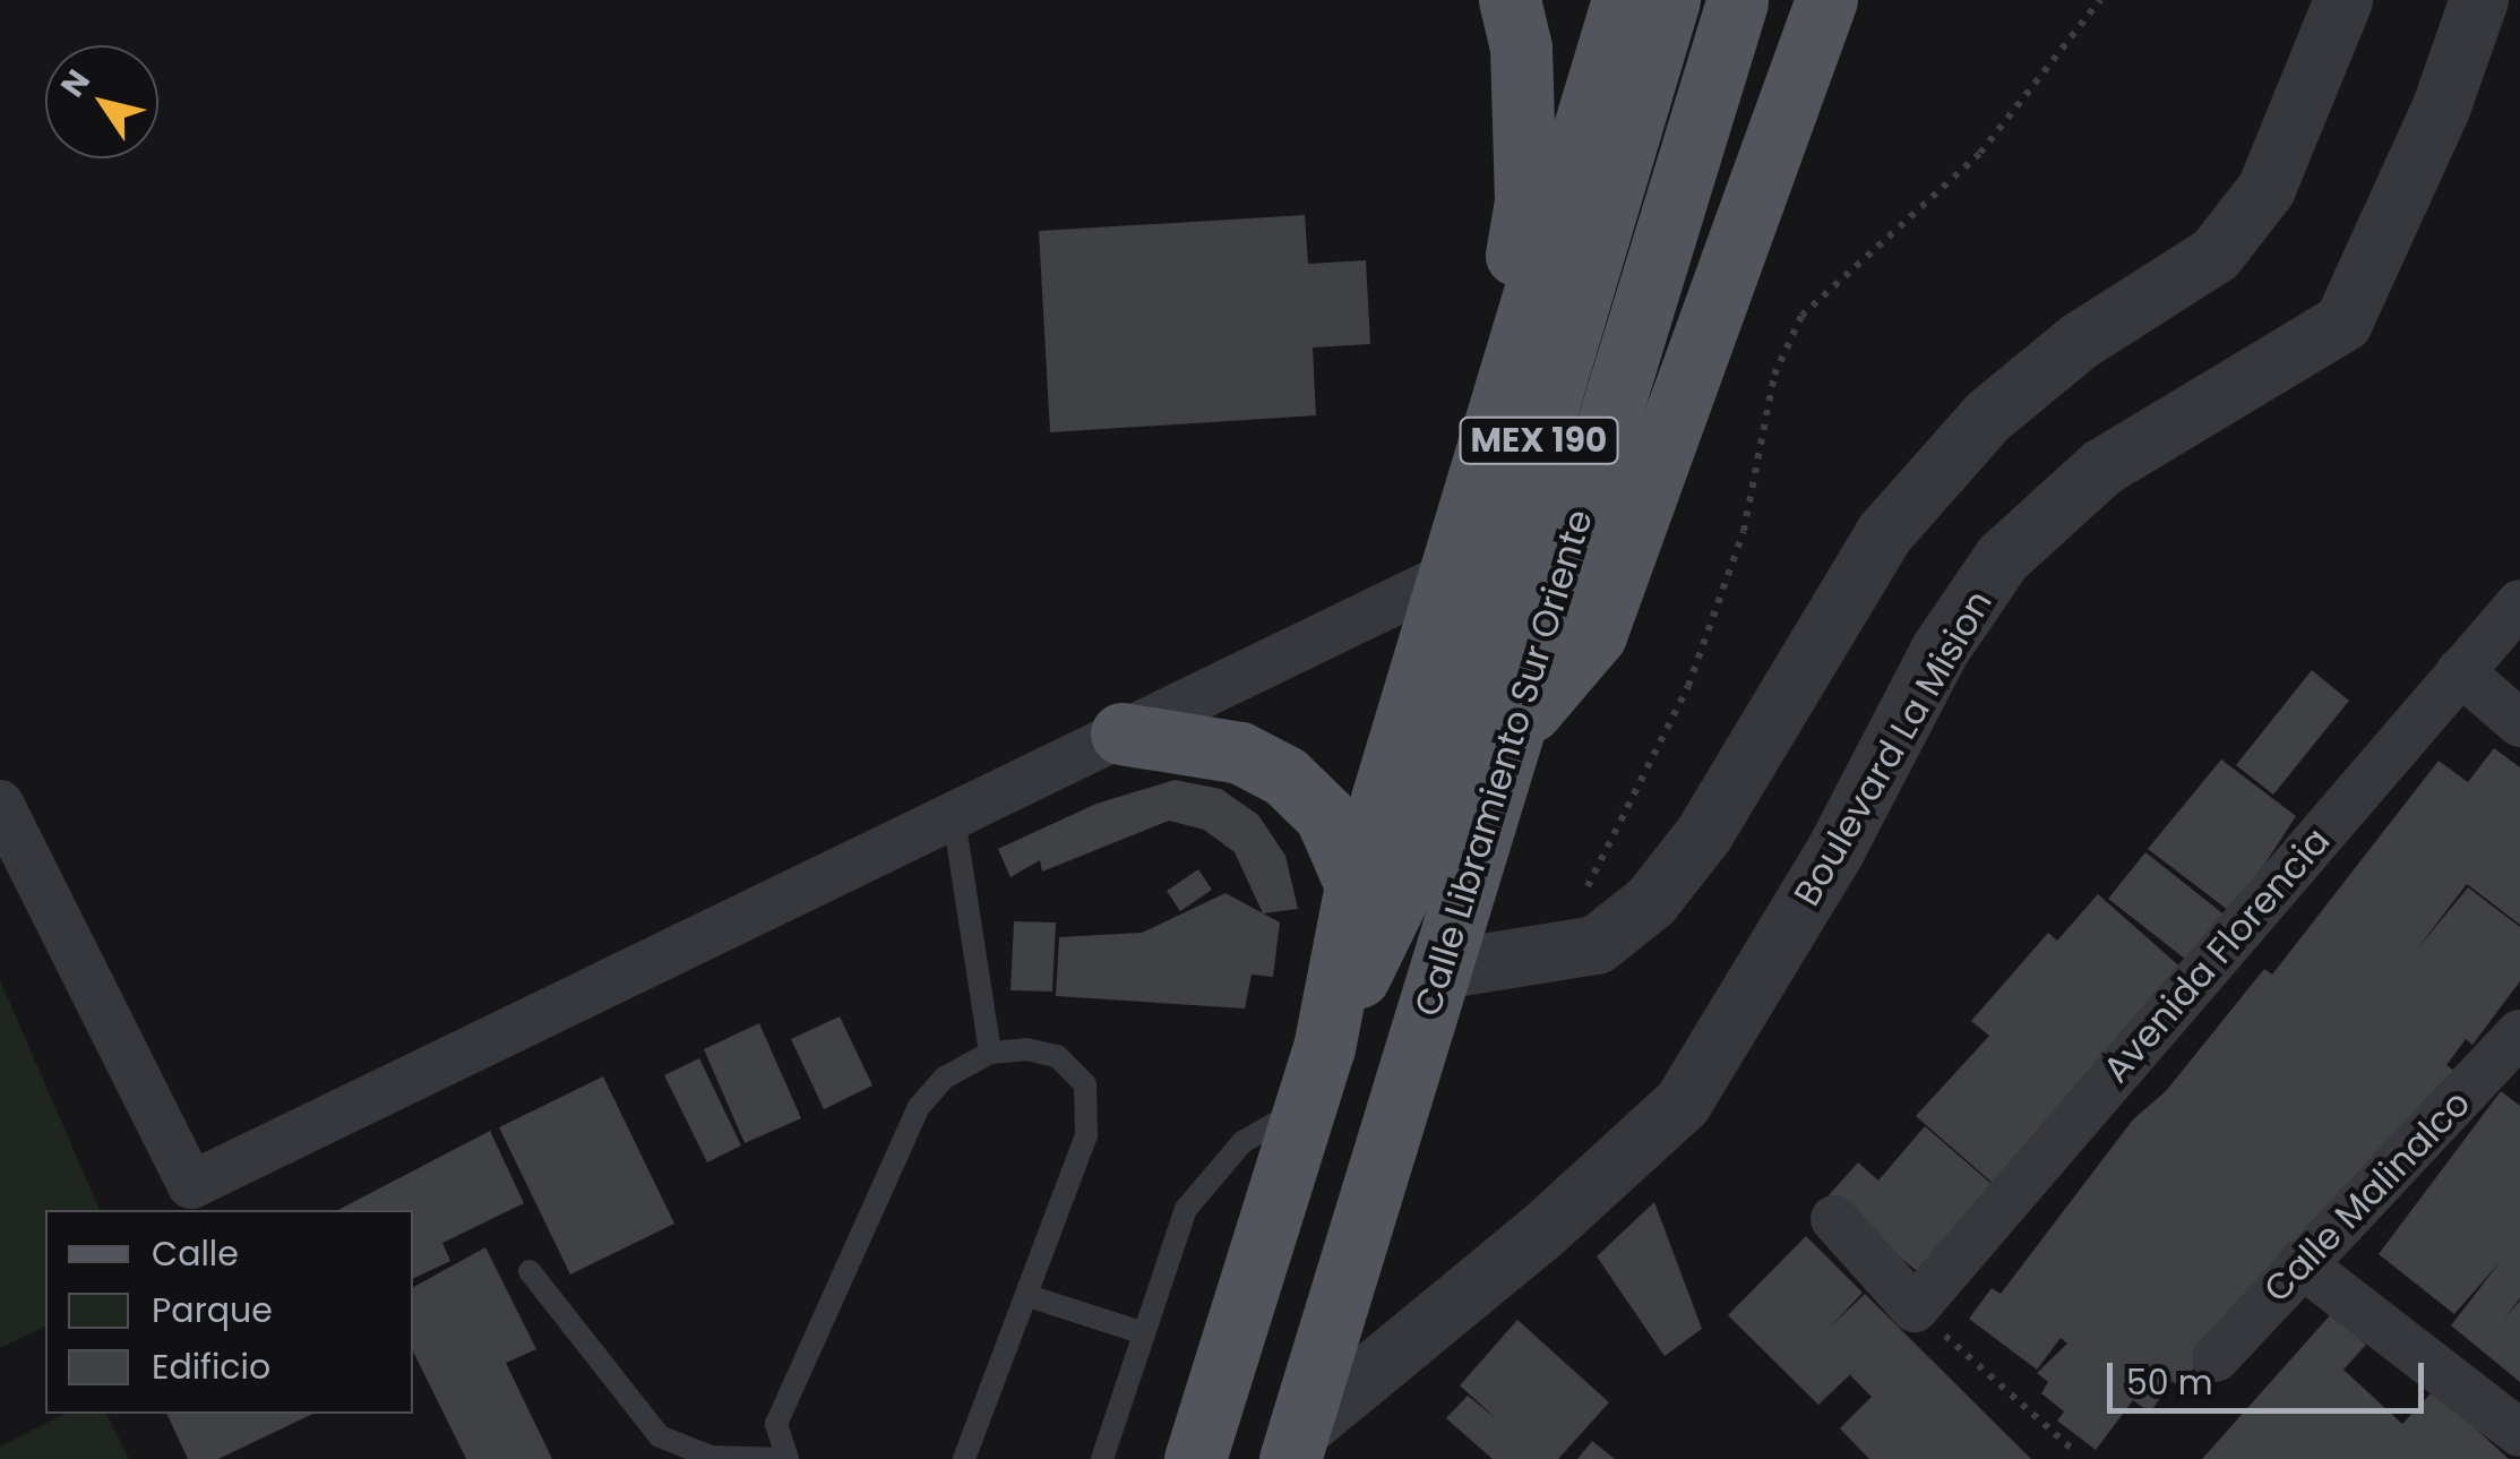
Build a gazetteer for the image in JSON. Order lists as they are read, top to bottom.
{
  "streets": {
    "main road": ["MEX 190", "Calle Libramiento Sur Oriente"],
    "street": ["Boulevard La Mision", "Avenida Florencia", "Calle Malinalco"]
  },
  "crossings": [
    ["Boulevard La Mision", "Calle Libramiento Sur Oriente"]
  ],
  "legend": ["Calle", "Parque", "Edificio"],
  "scale_bar": "50 m",
  "north": "top left"
}
